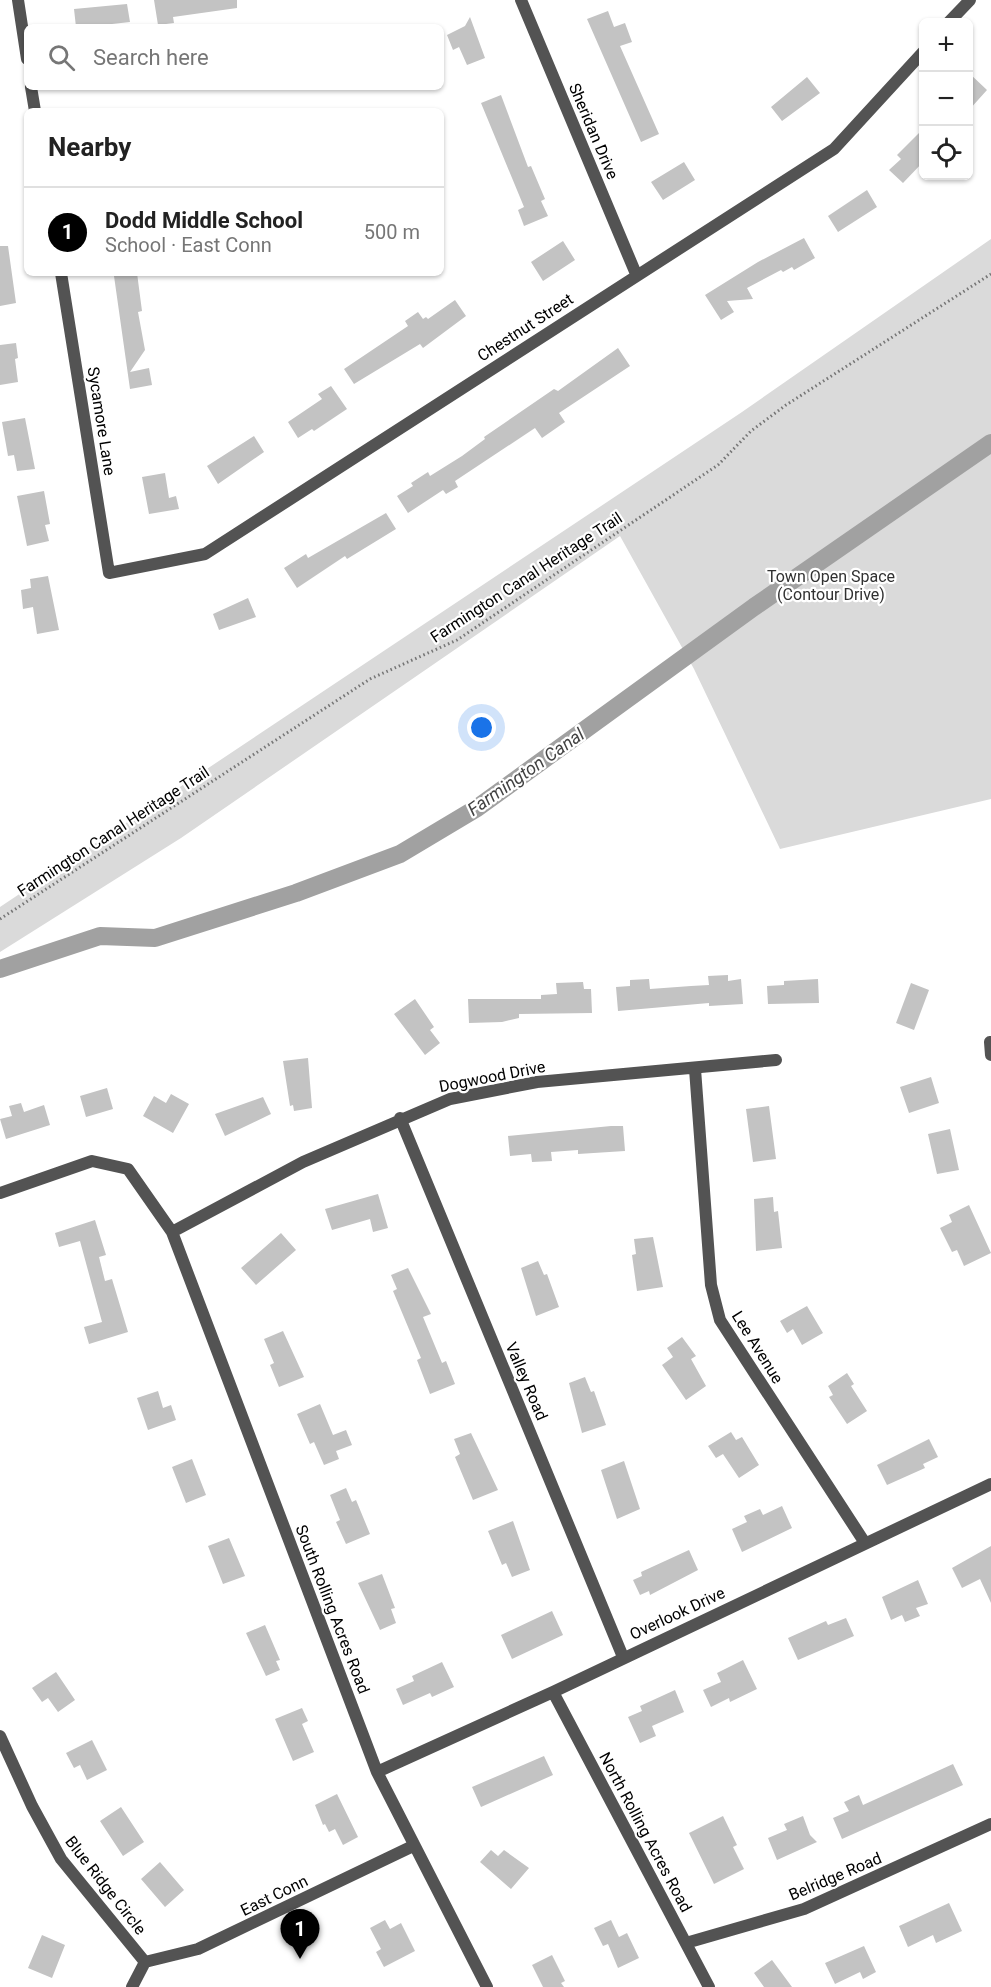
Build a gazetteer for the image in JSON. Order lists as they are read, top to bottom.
{
  "streets": {
    "street": [
      "Sheridan Drive",
      "Chestnut Street",
      "Sycamore Lane",
      "Dogwood Drive",
      "Lee Avenue",
      "Valley Road",
      "South Rolling Acres Road",
      "Overlook Drive",
      "North Rolling Acres Road",
      "Belridge Road",
      "Blue Ridge Circle",
      "East Conn"
    ],
    "path": ["Farmington Canal Heritage Trail"]
  },
  "crossings": [
    ["Sheridan Drive", "Chestnut Street"],
    ["Chestnut Street", "Sycamore Lane"],
    ["Dogwood Drive", "Lee Avenue"],
    ["Dogwood Drive", "Valley Road"],
    ["Dogwood Drive", "South Rolling Acres Road"],
    ["Lee Avenue", "Overlook Drive"],
    ["Valley Road", "Overlook Drive"],
    ["South Rolling Acres Road", "Overlook Drive"],
    ["South Rolling Acres Road", "East Conn"],
    ["Overlook Drive", "North Rolling Acres Road"],
    ["North Rolling Acres Road", "Belridge Road"],
    ["Blue Ridge Circle", "East Conn"]
  ],
  "water": ["Farmington Canal"],
  "parks": ["Town Open Space (Contour Drive)"],
  "page": {
    "map_buttons": ["+", "−"],
    "search": "Search here",
    "heading": "Nearby",
    "list": [
      {
        "mark": "1",
        "name": "Dodd Middle School",
        "note": "School · East Conn",
        "value": "500 m"
      }
    ],
    "pins": "1"
  }
}
